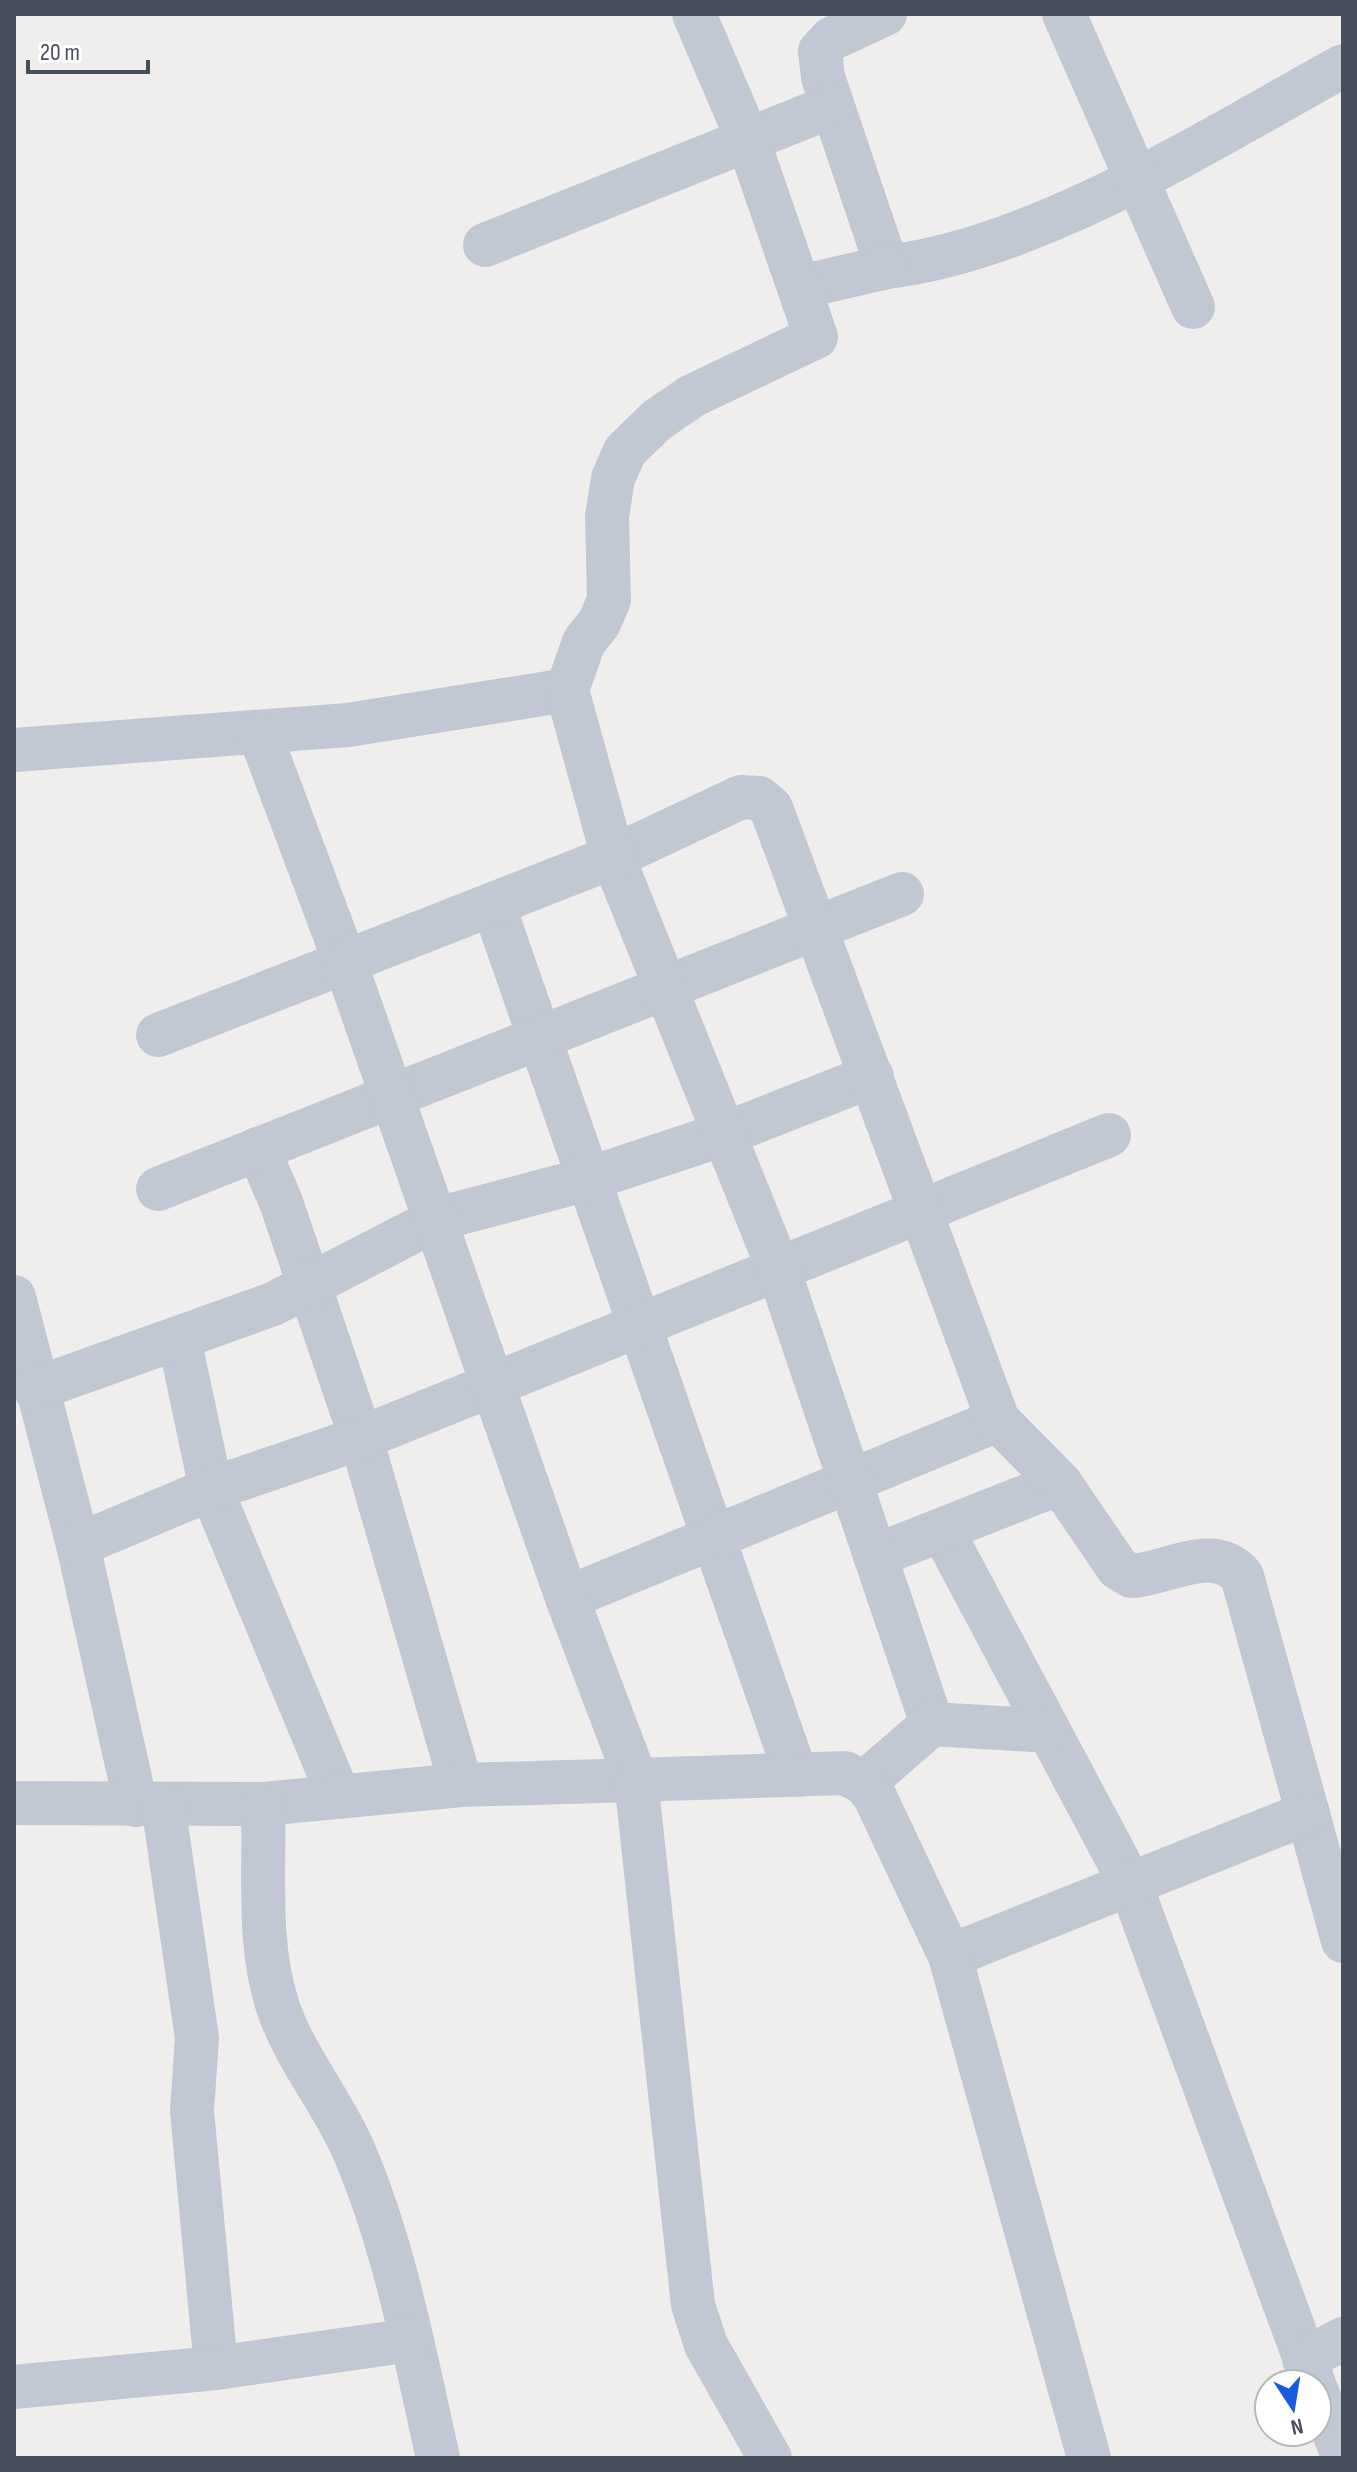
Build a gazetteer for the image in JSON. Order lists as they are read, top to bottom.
{
  "scale_bar": "20 m",
  "north": "bottom"
}
